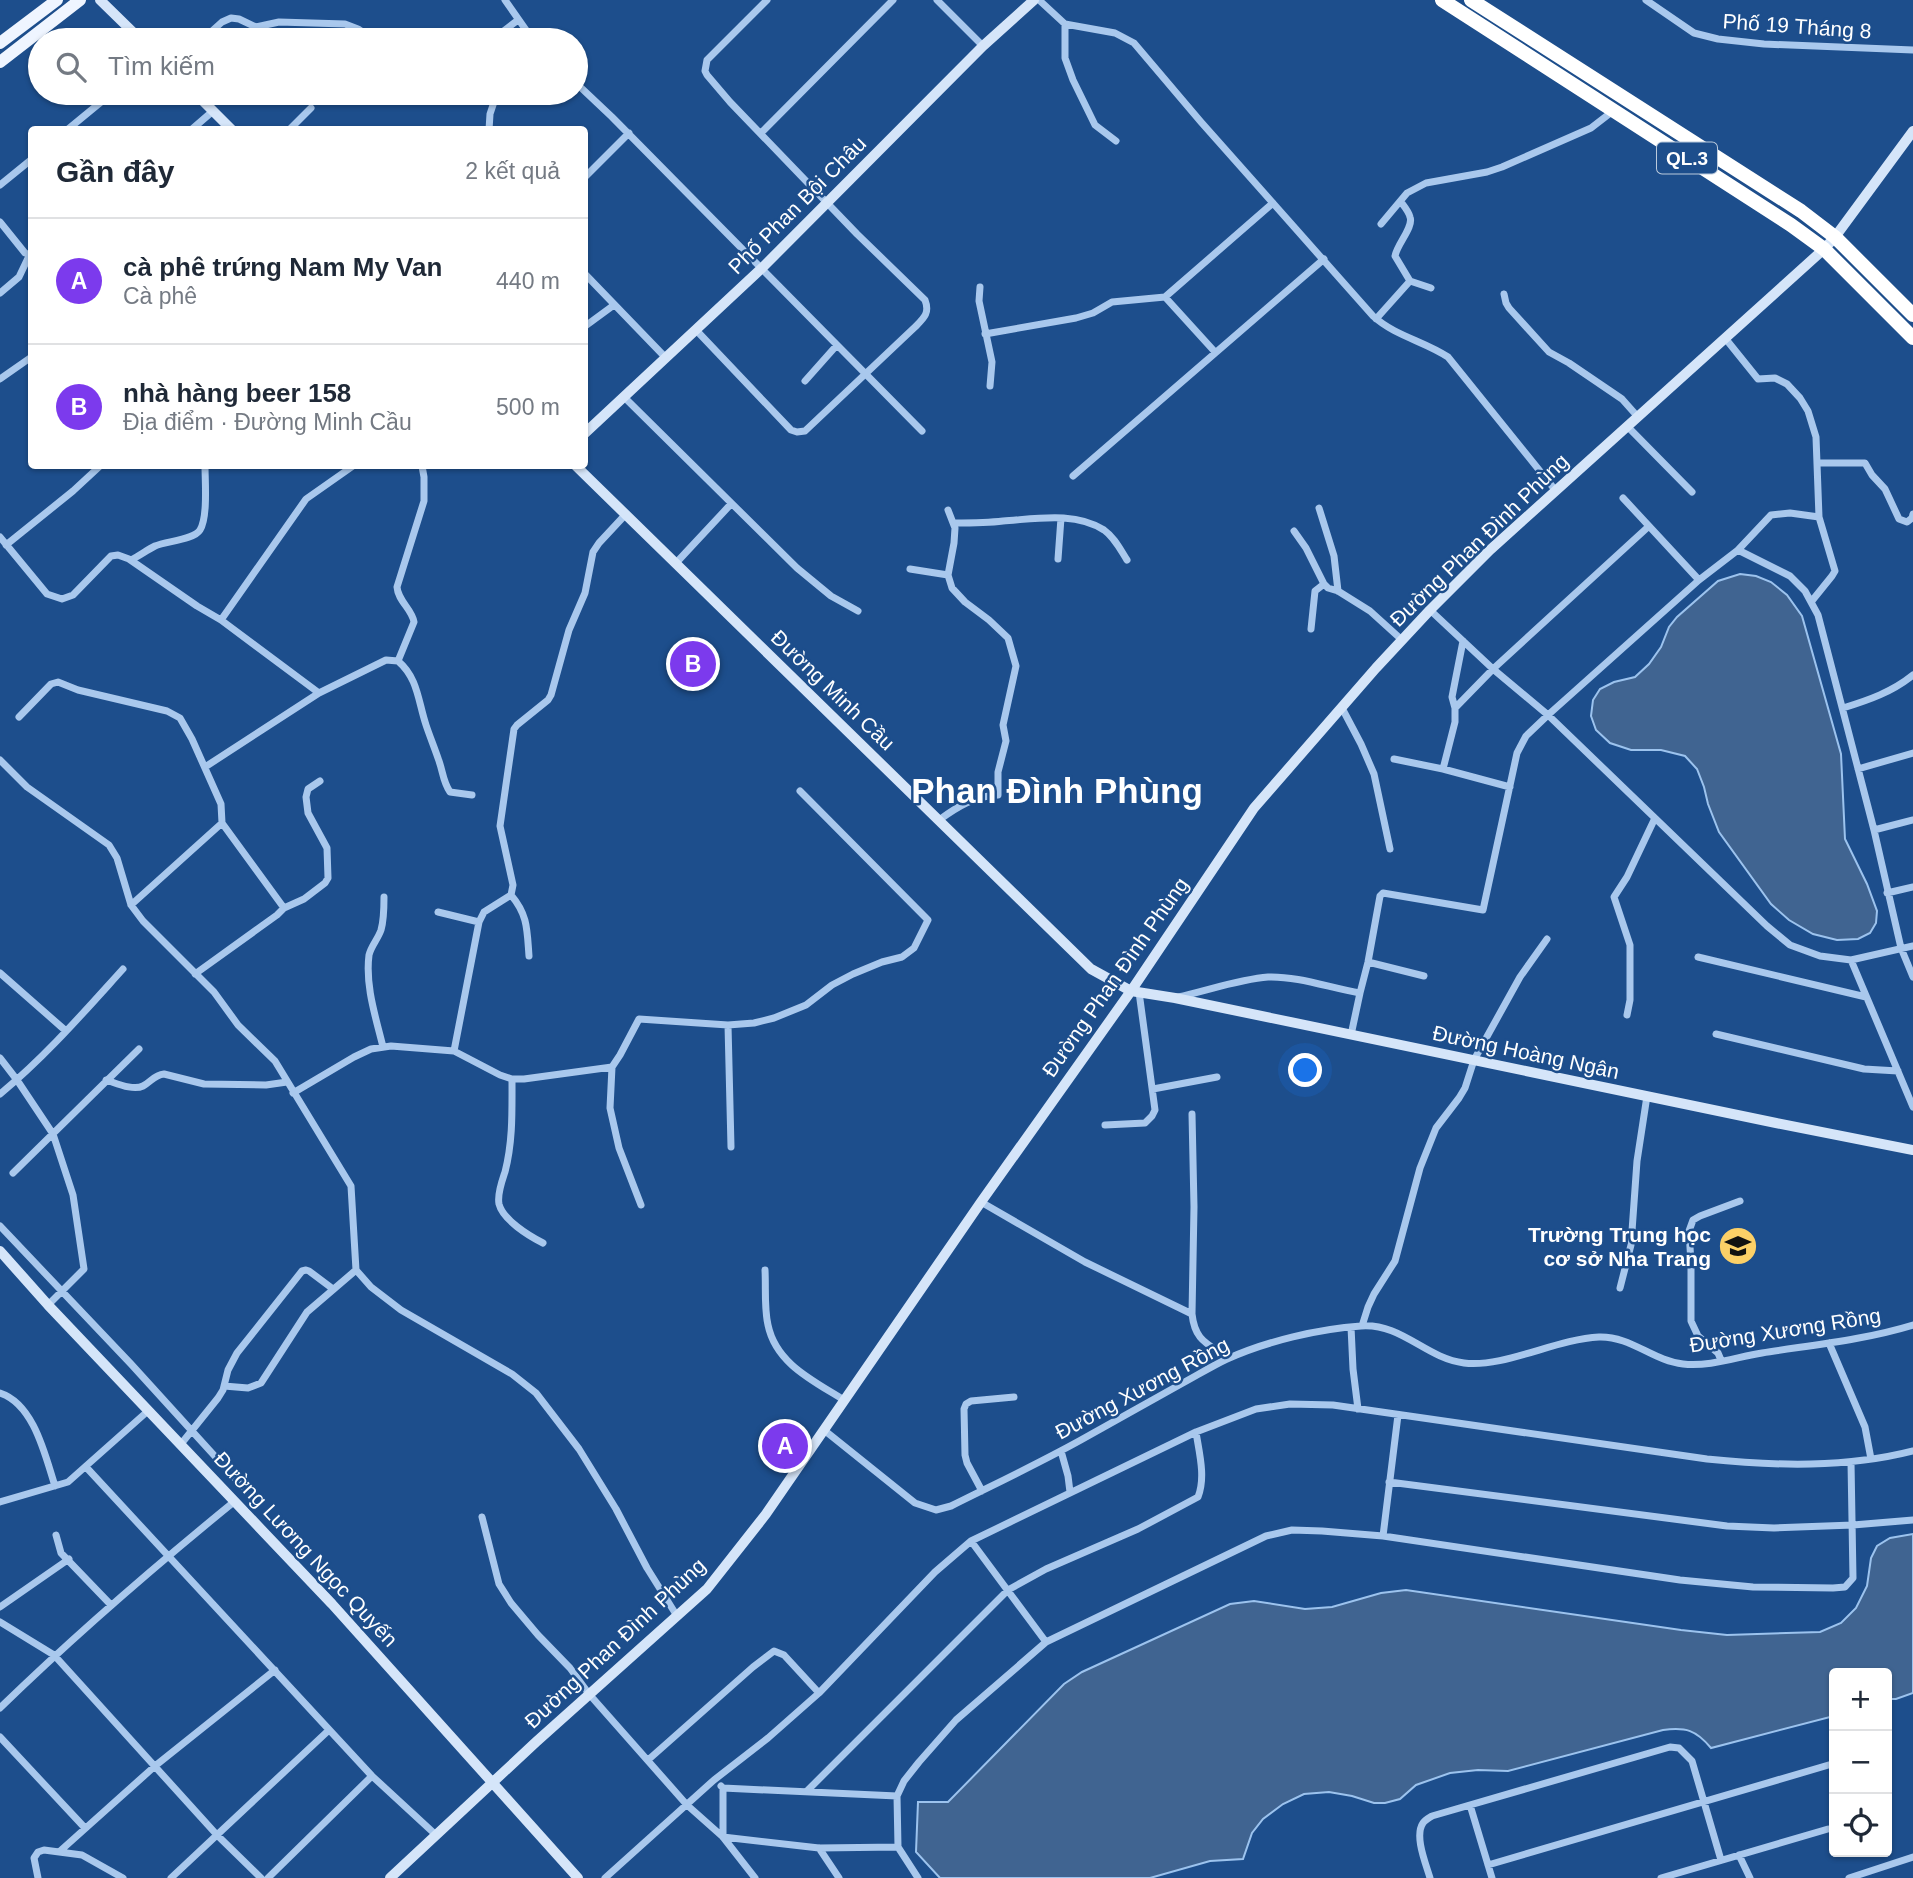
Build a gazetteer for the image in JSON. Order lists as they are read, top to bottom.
{
  "streets": {
    "highway": ["QL.3"],
    "street": [
      "Phố 19 Tháng 8",
      "Phố Phan Bội Châu",
      "Đường Phan Đình Phùng",
      "Đường Minh Cầu",
      "Đường Hoàng Ngân",
      "Đường Xương Rồng",
      "Đường Lương Ngọc Quyến"
    ]
  },
  "crossings": [
    ["QL.3", "Đường Phan Đình Phùng"],
    ["Đường Phan Đình Phùng", "Đường Minh Cầu"],
    ["Đường Phan Đình Phùng", "Đường Hoàng Ngân"],
    ["Đường Phan Đình Phùng", "Đường Xương Rồng"],
    ["Đường Phan Đình Phùng", "Đường Lương Ngọc Quyến"],
    ["Đường Minh Cầu", "Đường Hoàng Ngân"]
  ],
  "districts": ["Phan Đình Phùng"],
  "places": {
    "school or university": ["Trường Trung học cơ sở Nha Trang"]
  },
  "page": {
    "search": "Tìm kiếm",
    "heading": ["Gần đây", "2 kết quả"],
    "list": [
      {
        "mark": "A",
        "name": "cà phê trứng Nam My Van",
        "note": "Cà phê",
        "value": "440 m"
      },
      {
        "mark": "B",
        "name": "nhà hàng beer 158",
        "note": "Địa điểm · Đường Minh Cầu",
        "value": "500 m"
      }
    ],
    "pins": ["B", "A"],
    "map_buttons": ["+", "−"]
  }
}
